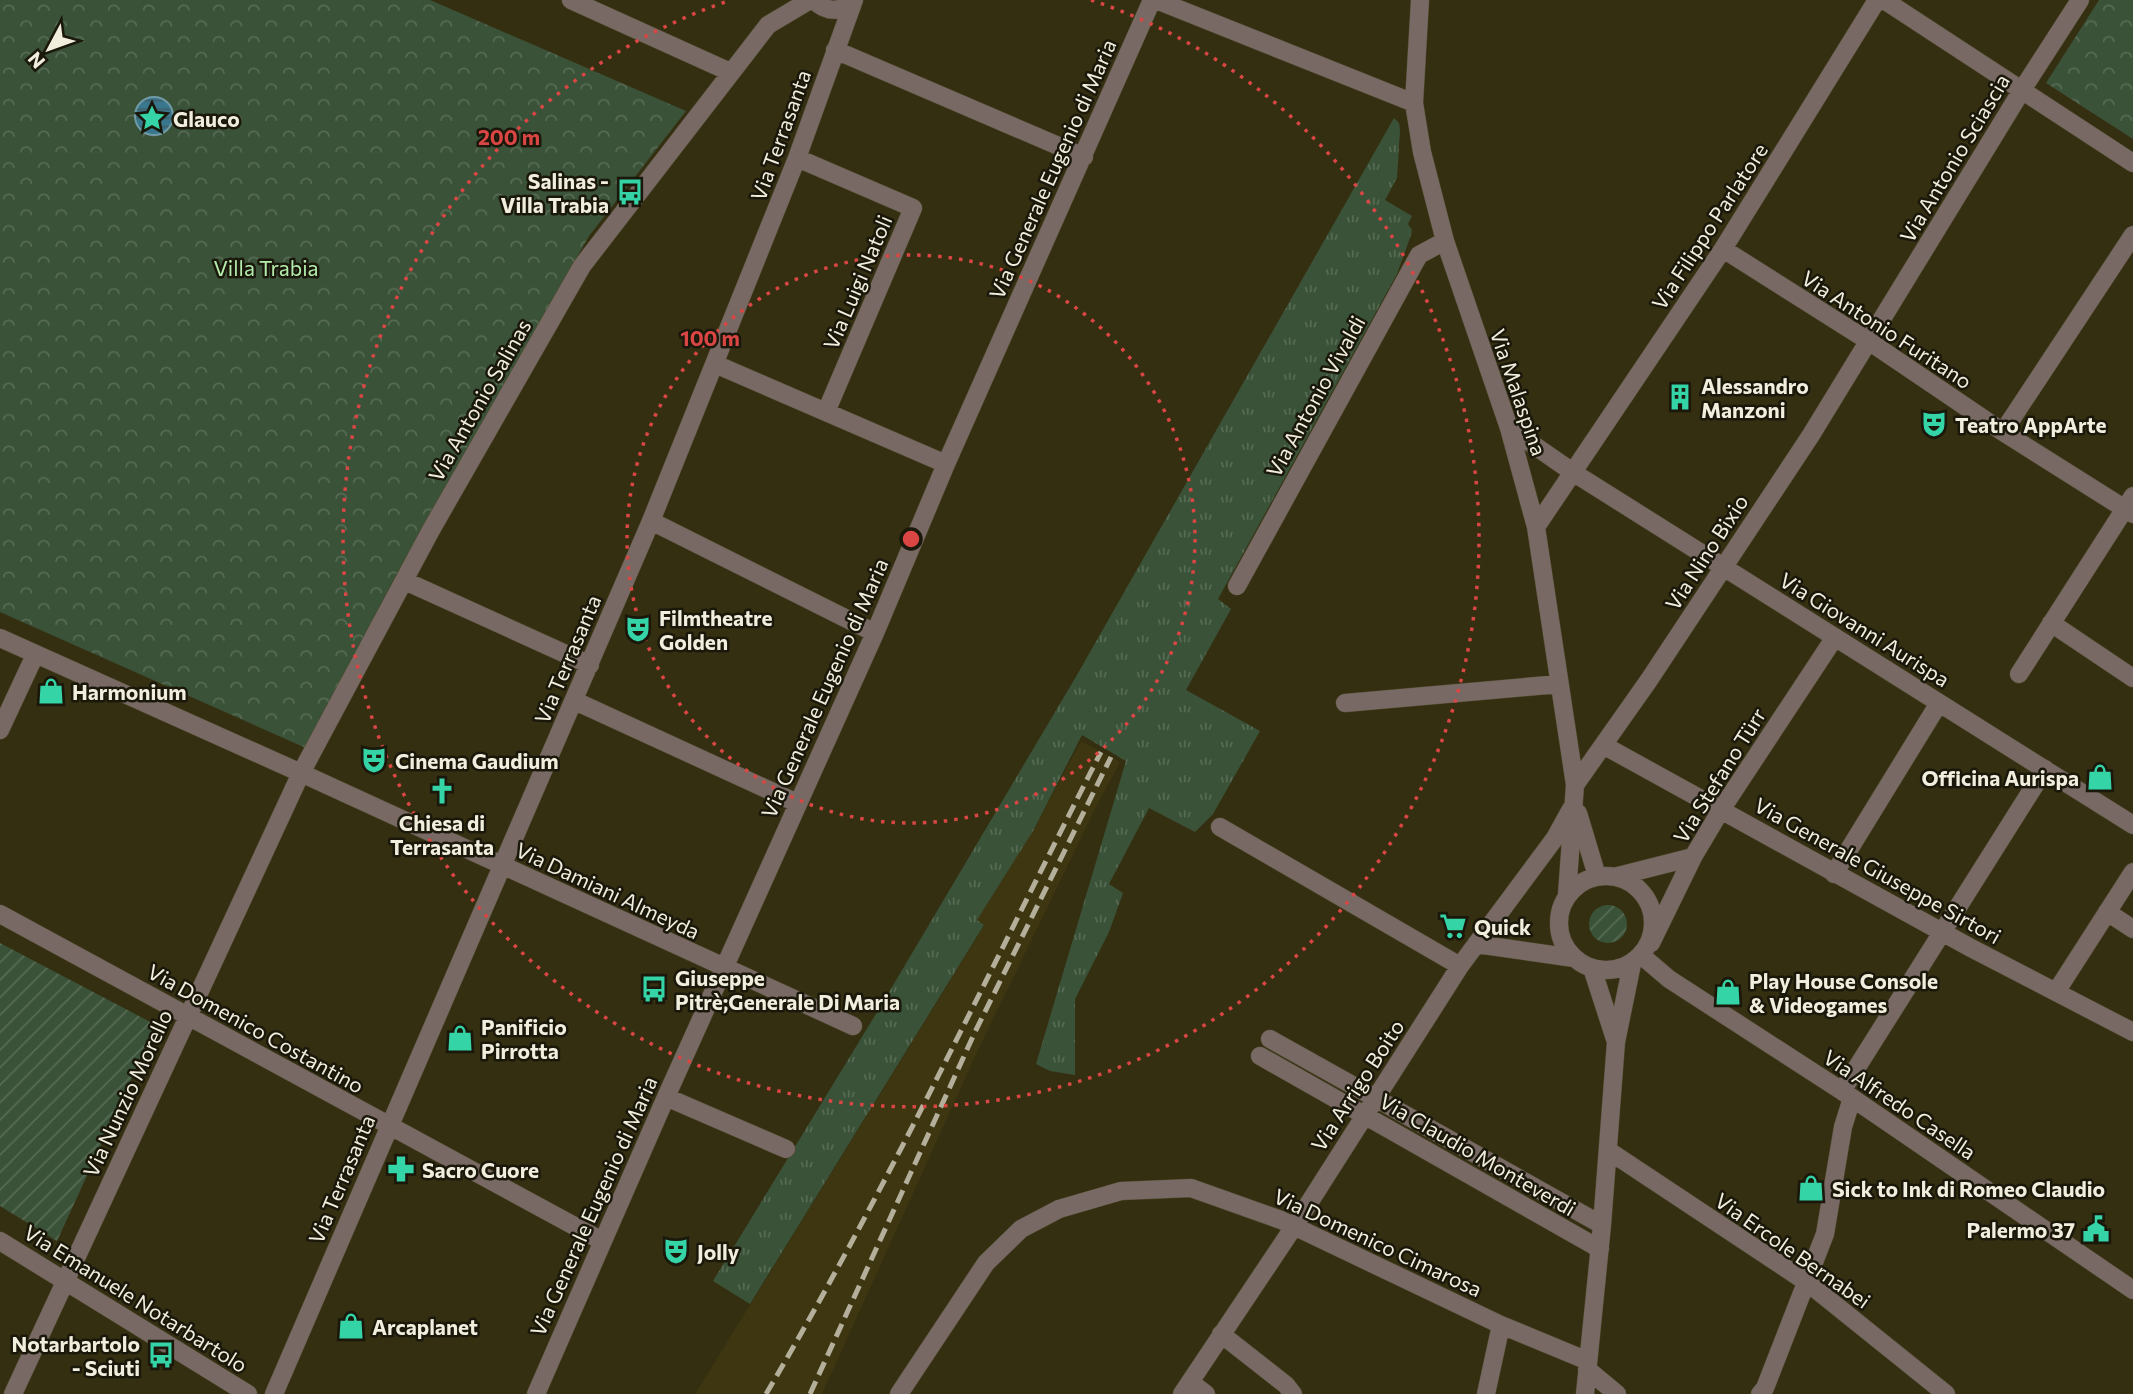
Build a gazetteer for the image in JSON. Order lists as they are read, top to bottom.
{
  "streets": {
    "street": [
      "Via Terrasanta",
      "Via Antonio Sciascia",
      "Via Generale Eugenio di Maria",
      "Via Filippo Parlatore",
      "Via Luigi Natoli",
      "Via Antonio Furitano",
      "Via Malaspina",
      "Via Antonio Vivaldi",
      "Via Antonio Salinas",
      "Via Nino Bixio",
      "Via Giovanni Aurispa",
      "Via Stefano Türr",
      "Via Generale Giuseppe Sirtori",
      "Via Damiani Almeyda",
      "Via Domenico Costantino",
      "Via Arrigo Boito",
      "Via Nunzio Morello",
      "Via Alfredo Casella",
      "Via Claudio Monteverdi",
      "Via Domenico Cimarosa",
      "Via Ercole Bernabei",
      "Via Emanuele Notarbartolo"
    ]
  },
  "crossings": [
    ["Via Terrasanta", "Via Luigi Natoli"],
    ["Via Terrasanta", "Via Damiani Almeyda"],
    ["Via Terrasanta", "Via Domenico Costantino"],
    ["Via Antonio Sciascia", "Via Antonio Furitano"],
    ["Via Antonio Sciascia", "Via Nino Bixio"],
    ["Via Generale Eugenio di Maria", "Via Damiani Almeyda"],
    ["Via Generale Eugenio di Maria", "Via Domenico Costantino"],
    ["Via Filippo Parlatore", "Via Antonio Furitano"],
    ["Via Filippo Parlatore", "Via Malaspina"],
    ["Via Filippo Parlatore", "Via Giovanni Aurispa"],
    ["Via Antonio Furitano", "Via Nino Bixio"],
    ["Via Malaspina", "Via Antonio Vivaldi"],
    ["Via Malaspina", "Via Nino Bixio"],
    ["Via Malaspina", "Via Giovanni Aurispa"],
    ["Via Malaspina", "Via Arrigo Boito"],
    ["Via Antonio Salinas", "Via Damiani Almeyda"],
    ["Via Antonio Salinas", "Via Nunzio Morello"],
    ["Via Nino Bixio", "Via Giovanni Aurispa"],
    ["Via Nino Bixio", "Via Generale Giuseppe Sirtori"],
    ["Via Giovanni Aurispa", "Via Stefano Türr"],
    ["Via Stefano Türr", "Via Generale Giuseppe Sirtori"],
    ["Via Stefano Türr", "Via Alfredo Casella"],
    ["Via Damiani Almeyda", "Via Nunzio Morello"],
    ["Via Domenico Costantino", "Via Nunzio Morello"],
    ["Via Arrigo Boito", "Via Claudio Monteverdi"],
    ["Via Arrigo Boito", "Via Domenico Cimarosa"],
    ["Via Nunzio Morello", "Via Emanuele Notarbartolo"]
  ],
  "parks": ["Villa Trabia"],
  "places": {
    "place": ["Glauco"],
    "bus stop": ["Salinas - Villa Trabia", "Giuseppe Pitrè;Generale Di Maria", "Notarbartolo - Sciuti"],
    "building": ["Alessandro Manzoni"],
    "theatre": [
      "Teatro AppArte",
      "Filmtheatre Golden",
      "Cinema Gaudium",
      "Jolly"
    ],
    "shop": [
      "Harmonium",
      "Officina Aurispa",
      "Play House Console & Videogames",
      "Panificio Pirrotta",
      "Sick to Ink di Romeo Claudio",
      "Arcaplanet"
    ],
    "church": ["Chiesa di Terrasanta"],
    "supermarket": ["Quick"],
    "pharmacy": ["Sacro Cuore"],
    "public building": ["Palermo 37"]
  },
  "north": "bottom left",
  "rings": ["200 m", "100 m"]
}
